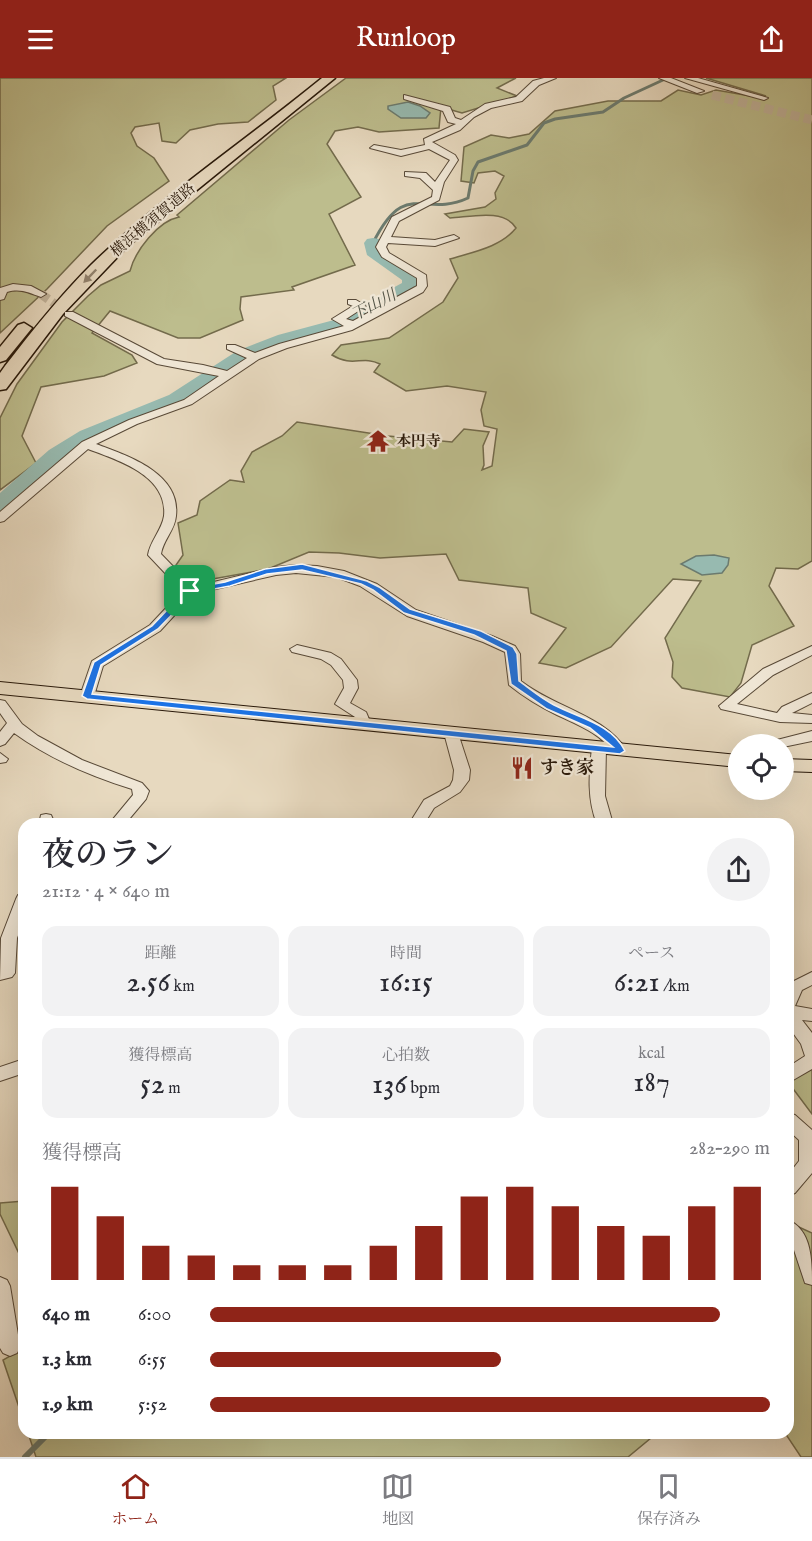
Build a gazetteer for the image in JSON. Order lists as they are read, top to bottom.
{
  "streets": {
    "highway": ["横浜横須賀道路"]
  },
  "water": ["下山川"],
  "places": {
    "temple": ["本円寺"],
    "restaurant": ["すき家"]
  },
  "page": {
    "header": "Runloop",
    "heading": ["夜のラン", "21:12 · 4 × 640 m"],
    "stats": [
      ["距離", "2.56 km"],
      ["時間", "16:15"],
      ["ペース", "6:21 /km"],
      ["獲得標高", "52 m"],
      ["心拍数", "136 bpm"],
      ["kcal", "187"]
    ],
    "chart": ["獲得標高", "282–290 m"],
    "list": [
      {
        "name": "640 m",
        "note": "6:00"
      },
      {
        "name": "1.3 km",
        "note": "6:55"
      },
      {
        "name": "1.9 km",
        "note": "5:52"
      }
    ],
    "tabs": ["ホーム", "地図", "保存済み"]
  }
}
